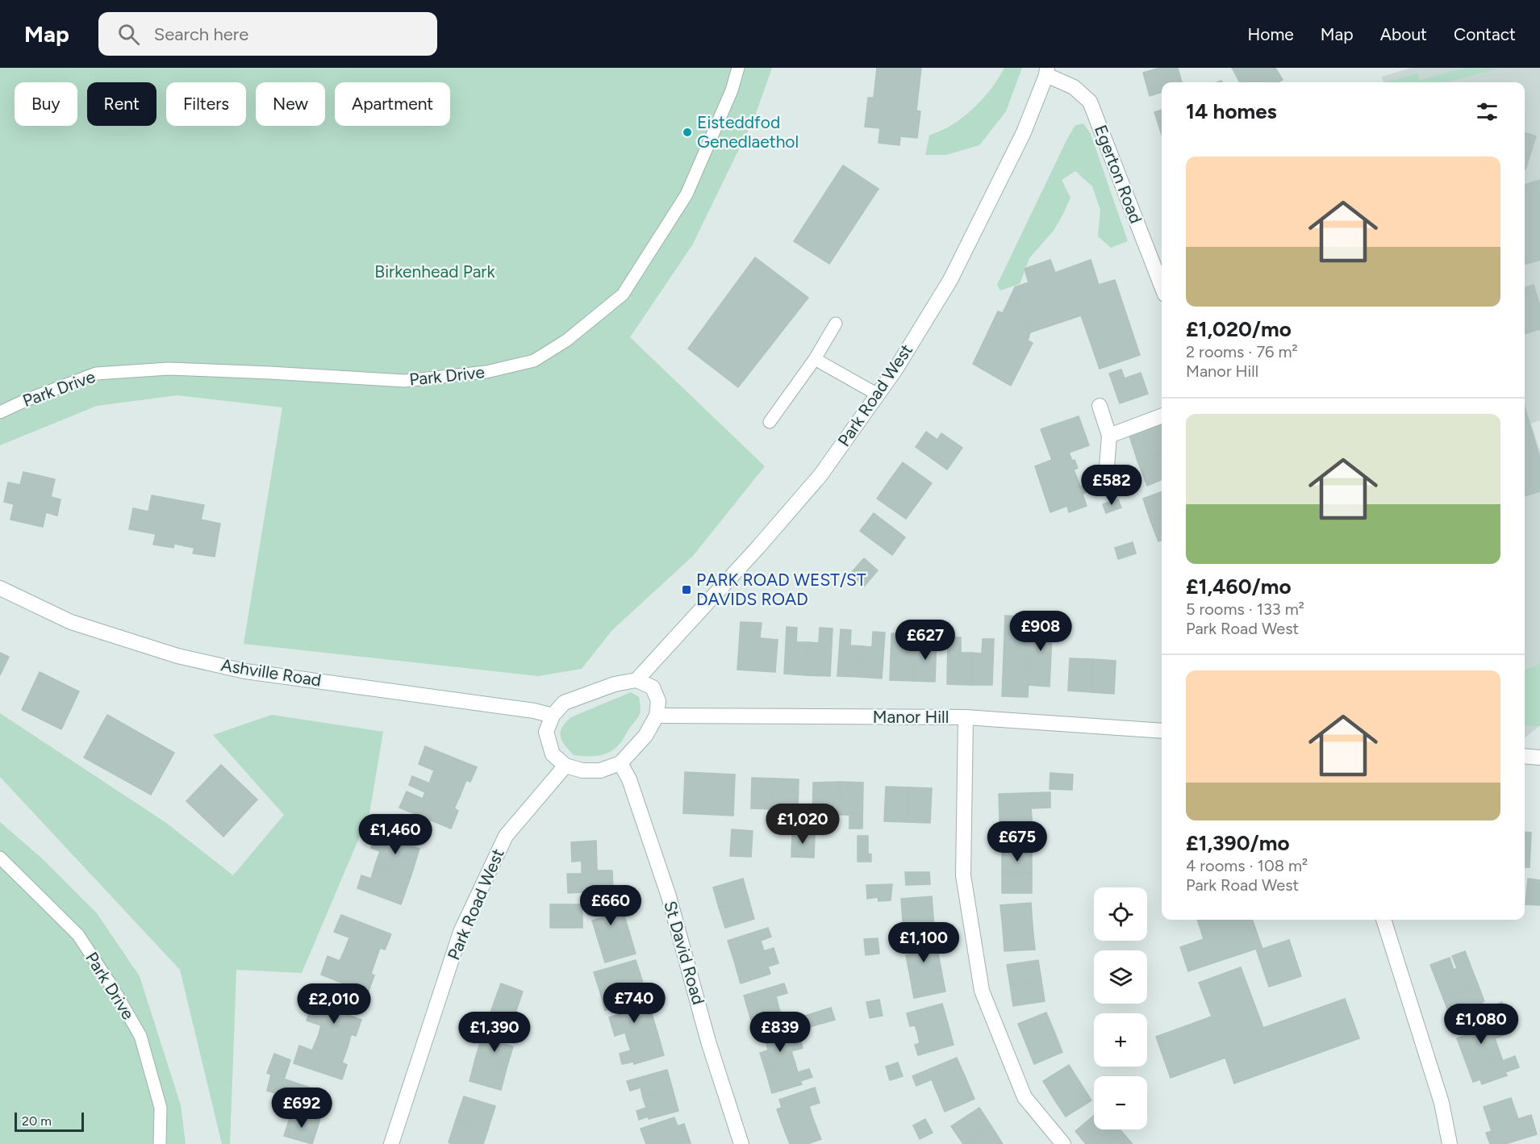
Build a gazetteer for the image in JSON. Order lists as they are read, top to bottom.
{
  "streets": {
    "street": [
      "Egerton Road",
      "Park Road West",
      "Ashville Road",
      "Manor Hill",
      "St David Road"
    ],
    "lane": ["Park Drive"]
  },
  "crossings": [
    ["Egerton Road", "Park Road West"],
    ["Park Road West", "Ashville Road"],
    ["Park Road West", "Manor Hill"],
    ["Park Road West", "St David Road"],
    ["Ashville Road", "Manor Hill"],
    ["Ashville Road", "St David Road"],
    ["Manor Hill", "St David Road"]
  ],
  "parks": ["Birkenhead Park"],
  "places": {
    "other": ["Eisteddfod Genedlaethol"],
    "transit": ["PARK ROAD WEST/ST DAVIDS ROAD"]
  },
  "scale_bar": "20 m",
  "page": {
    "header": "Map",
    "search": "Search here",
    "nav": [
      "Home",
      "Map",
      "About",
      "Contact"
    ],
    "chip": [
      "Buy",
      "Rent",
      "Filters",
      "New",
      "Apartment"
    ],
    "heading": "14 homes",
    "list": [
      {
        "name": "£1,020/mo",
        "note": "2 rooms · 76 m² · Manor Hill"
      },
      {
        "name": "£1,460/mo",
        "note": "5 rooms · 133 m² · Park Road West"
      },
      {
        "name": "£1,390/mo",
        "note": "4 rooms · 108 m² · Park Road West"
      }
    ],
    "price": [
      "£582",
      "£908",
      "£627",
      "£1,020",
      "£1,460",
      "£675",
      "£660",
      "£1,100",
      "£740",
      "£2,010",
      "£1,080",
      "£1,390",
      "£839",
      "£692"
    ],
    "map_buttons": ["+", "−"],
    "scale": "20 m"
  }
}
